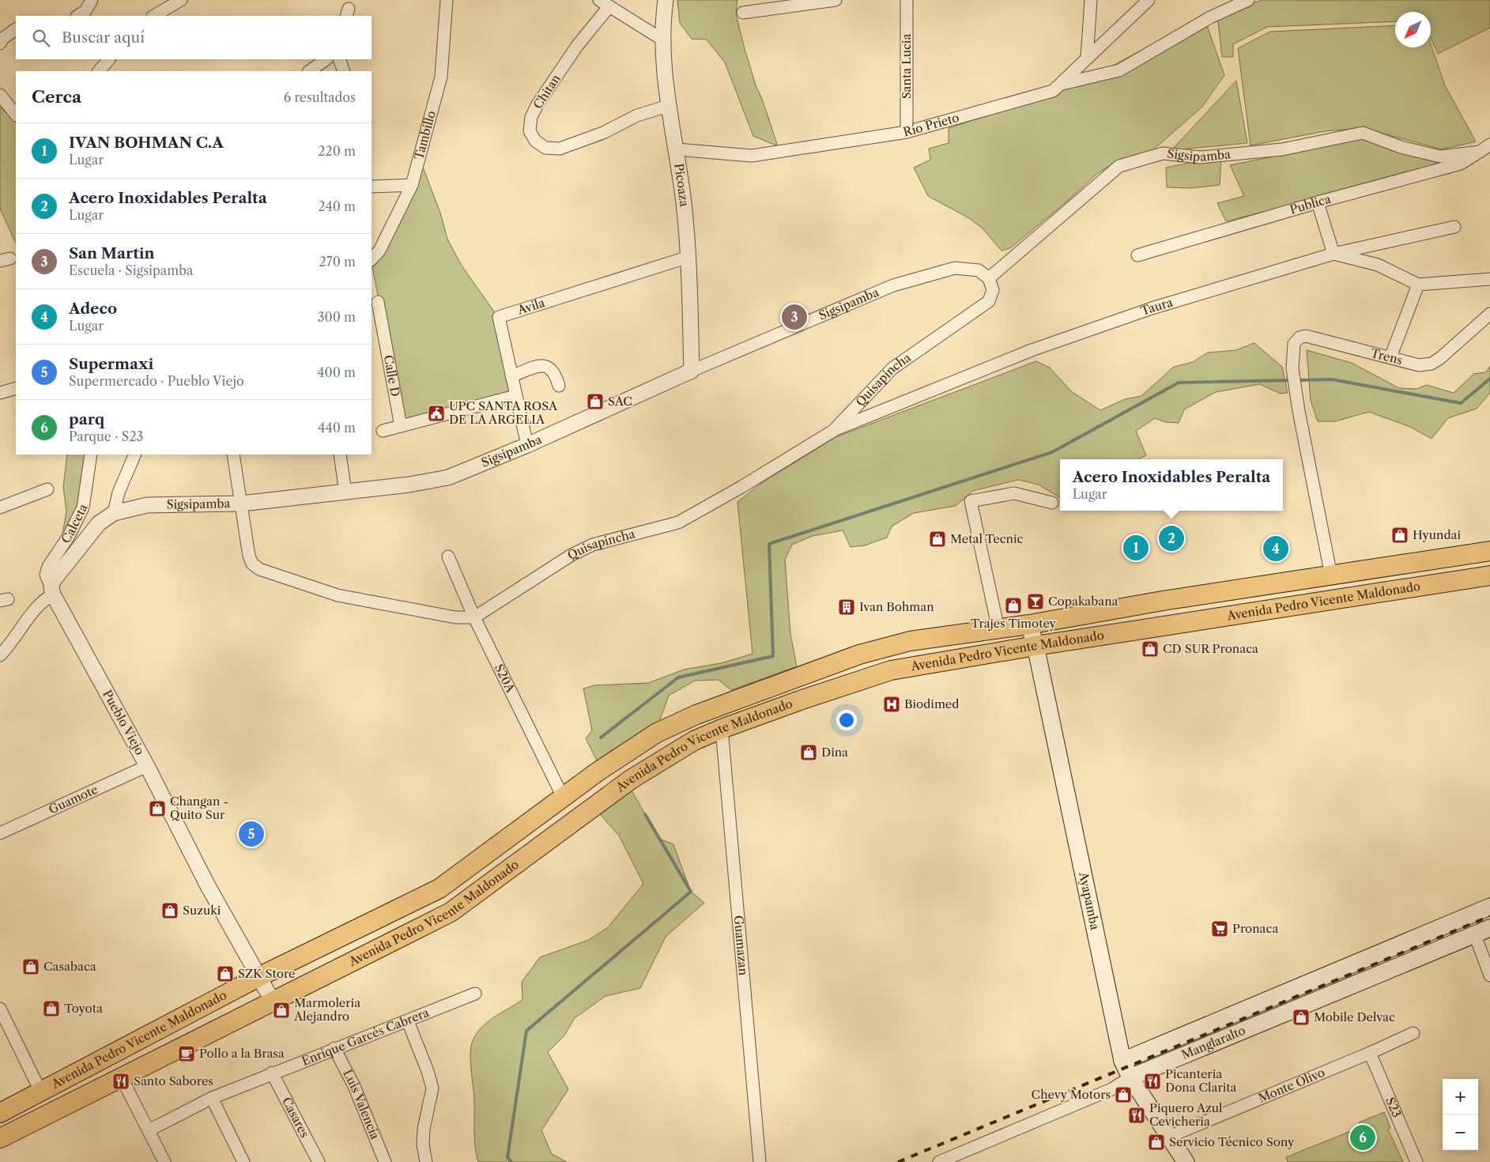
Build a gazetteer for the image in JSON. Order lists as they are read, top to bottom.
{
  "streets": {
    "main road": ["Avenida Pedro Vicente Maldonado", "Ayapamba", "Manglaralto"],
    "street": [
      "Santa Lucia",
      "Chitan",
      "Río Prieto",
      "Tambillo",
      "Sigsipamba",
      "Picoaza",
      "Publica",
      "Avila",
      "Taura",
      "Trens",
      "Calle D",
      "Quisapincha",
      "Calceta",
      "S20A",
      "Pueblo Viejo",
      "Guamote",
      "Guamazan",
      "Enrique Garcés Cabrera",
      "Monte Olivo",
      "Luis Valencia",
      "S23",
      "Casares"
    ]
  },
  "crossings": [
    ["Santa Lucia", "Río Prieto"],
    ["Chitan", "Picoaza"],
    ["Río Prieto", "Picoaza"],
    ["Sigsipamba", "Picoaza"],
    ["Sigsipamba", "Publica"],
    ["Sigsipamba", "Avila"],
    ["Sigsipamba", "Quisapincha"],
    ["Picoaza", "Avila"],
    ["Taura", "Quisapincha"],
    ["Trens", "Avenida Pedro Vicente Maldonado"],
    ["Quisapincha", "S20A"],
    ["Calceta", "Pueblo Viejo"],
    ["Avenida Pedro Vicente Maldonado", "S20A"],
    ["Avenida Pedro Vicente Maldonado", "Pueblo Viejo"],
    ["Avenida Pedro Vicente Maldonado", "Ayapamba"],
    ["Avenida Pedro Vicente Maldonado", "Guamazan"],
    ["Pueblo Viejo", "Guamote"],
    ["Ayapamba", "Manglaralto"],
    ["Ayapamba", "Monte Olivo"],
    ["Enrique Garcés Cabrera", "Luis Valencia"],
    ["Enrique Garcés Cabrera", "Casares"],
    ["Monte Olivo", "S23"]
  ],
  "places": {
    "shop": [
      "SAC",
      "Hyundai",
      "Metal Tecnic",
      "Trajes Timotey",
      "CD SUR Pronaca",
      "Dina",
      "Changan - Quito Sur",
      "Suzuki",
      "Casabaca",
      "SZK Store",
      "Toyota",
      "Marmoleria Alejandro",
      "Mobile Delvac",
      "Chevy Motors",
      "Servicio Técnico Sony"
    ],
    "public building": ["UPC SANTA ROSA DE LA ARGELIA"],
    "bar": ["Copakabana"],
    "building": ["Ivan Bohman"],
    "hospital": ["Biodimed"],
    "supermarket": ["Pronaca"],
    "cafe": ["Pollo a la Brasa"],
    "restaurant": ["Santo Sabores", "Picanteria Dona Clarita", "Piquero Azul Cevicheria"]
  },
  "north": "bottom left",
  "page": {
    "search": "Buscar aquí",
    "heading": ["Cerca", "6 resultados"],
    "list": [
      {
        "mark": "1",
        "name": "IVAN BOHMAN C.A",
        "note": "Lugar",
        "value": "220 m"
      },
      {
        "mark": "2",
        "name": "Acero Inoxidables Peralta",
        "note": "Lugar",
        "value": "240 m"
      },
      {
        "mark": "3",
        "name": "San Martin",
        "note": "Escuela · Sigsipamba",
        "value": "270 m"
      },
      {
        "mark": "4",
        "name": "Adeco",
        "note": "Lugar",
        "value": "300 m"
      },
      {
        "mark": "5",
        "name": "Supermaxi",
        "note": "Supermercado · Pueblo Viejo",
        "value": "400 m"
      },
      {
        "mark": "6",
        "name": "parq",
        "note": "Parque · S23",
        "value": "440 m"
      }
    ],
    "pins": [
      "3",
      "2",
      "1",
      "4",
      "5",
      "6"
    ],
    "popup": ["Acero Inoxidables Peralta", "Lugar"],
    "map_buttons": ["+", "−"]
  }
}
